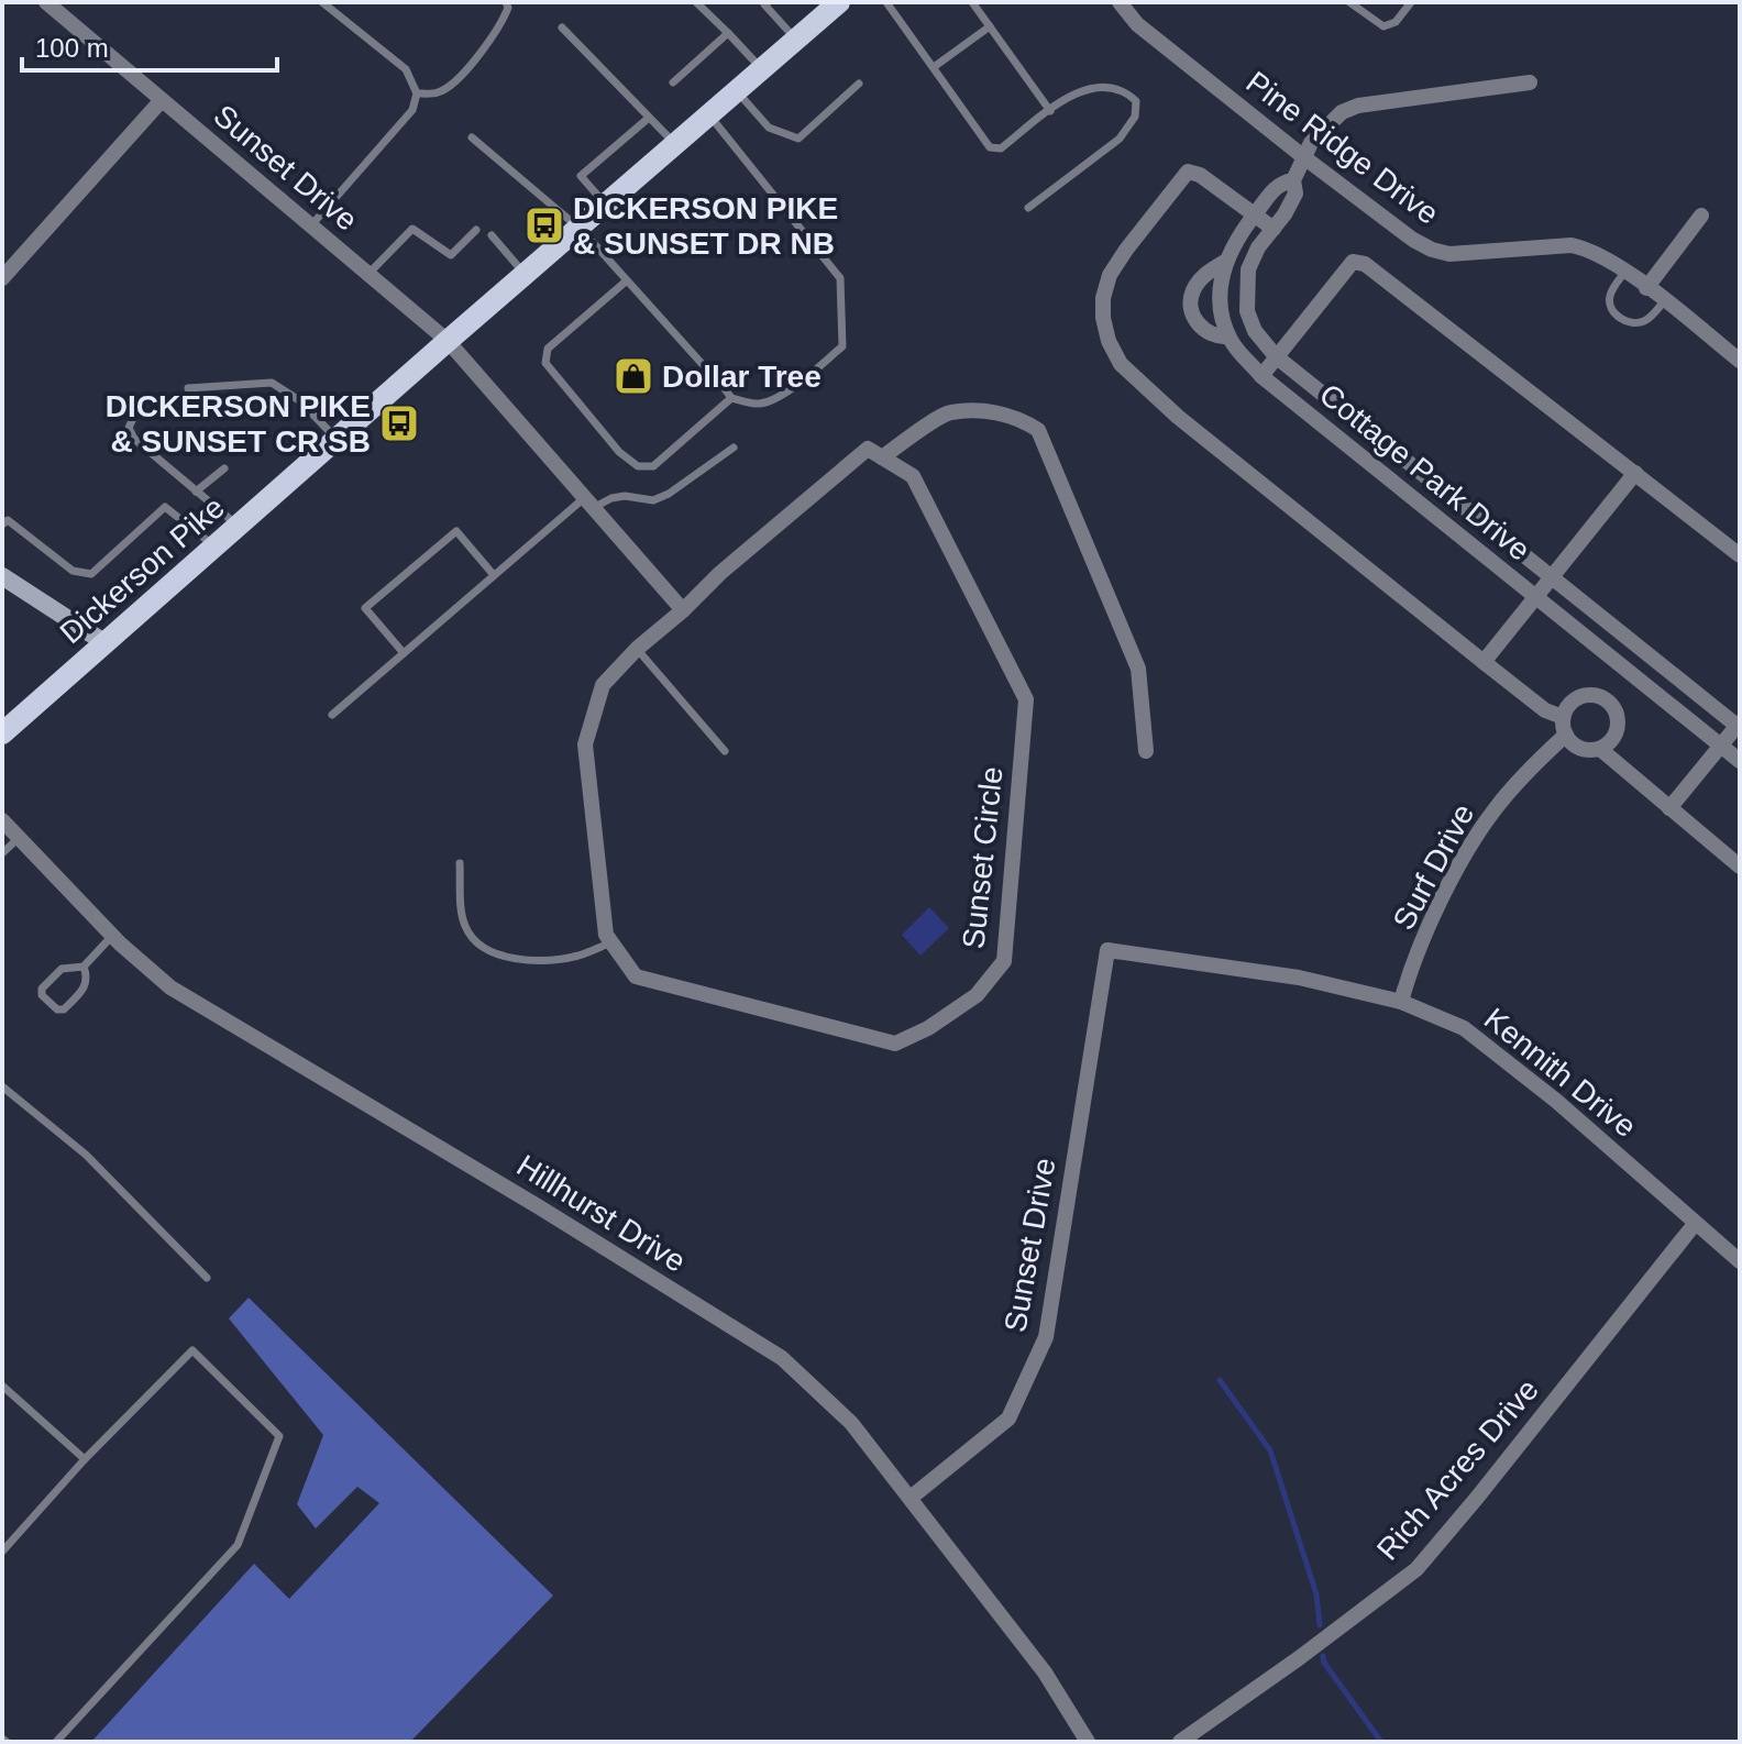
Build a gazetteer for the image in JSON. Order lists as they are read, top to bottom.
{
  "streets": {
    "main road": ["Dickerson Pike"],
    "street": [
      "Pine Ridge Drive",
      "Sunset Drive",
      "Cottage Park Drive",
      "Sunset Circle",
      "Surf Drive",
      "Kennith Drive",
      "Hillhurst Drive",
      "Rich Acres Drive"
    ]
  },
  "crossings": [
    ["Pine Ridge Drive", "Cottage Park Drive"],
    ["Sunset Drive", "Dickerson Pike"],
    ["Sunset Drive", "Kennith Drive"],
    ["Sunset Drive", "Hillhurst Drive"],
    ["Surf Drive", "Kennith Drive"],
    ["Kennith Drive", "Rich Acres Drive"]
  ],
  "places": {
    "bus stop": ["DICKERSON PIKE & SUNSET DR NB", "DICKERSON PIKE & SUNSET CR SB"],
    "shop": ["Dollar Tree"]
  },
  "scale_bar": "100 m"
}
